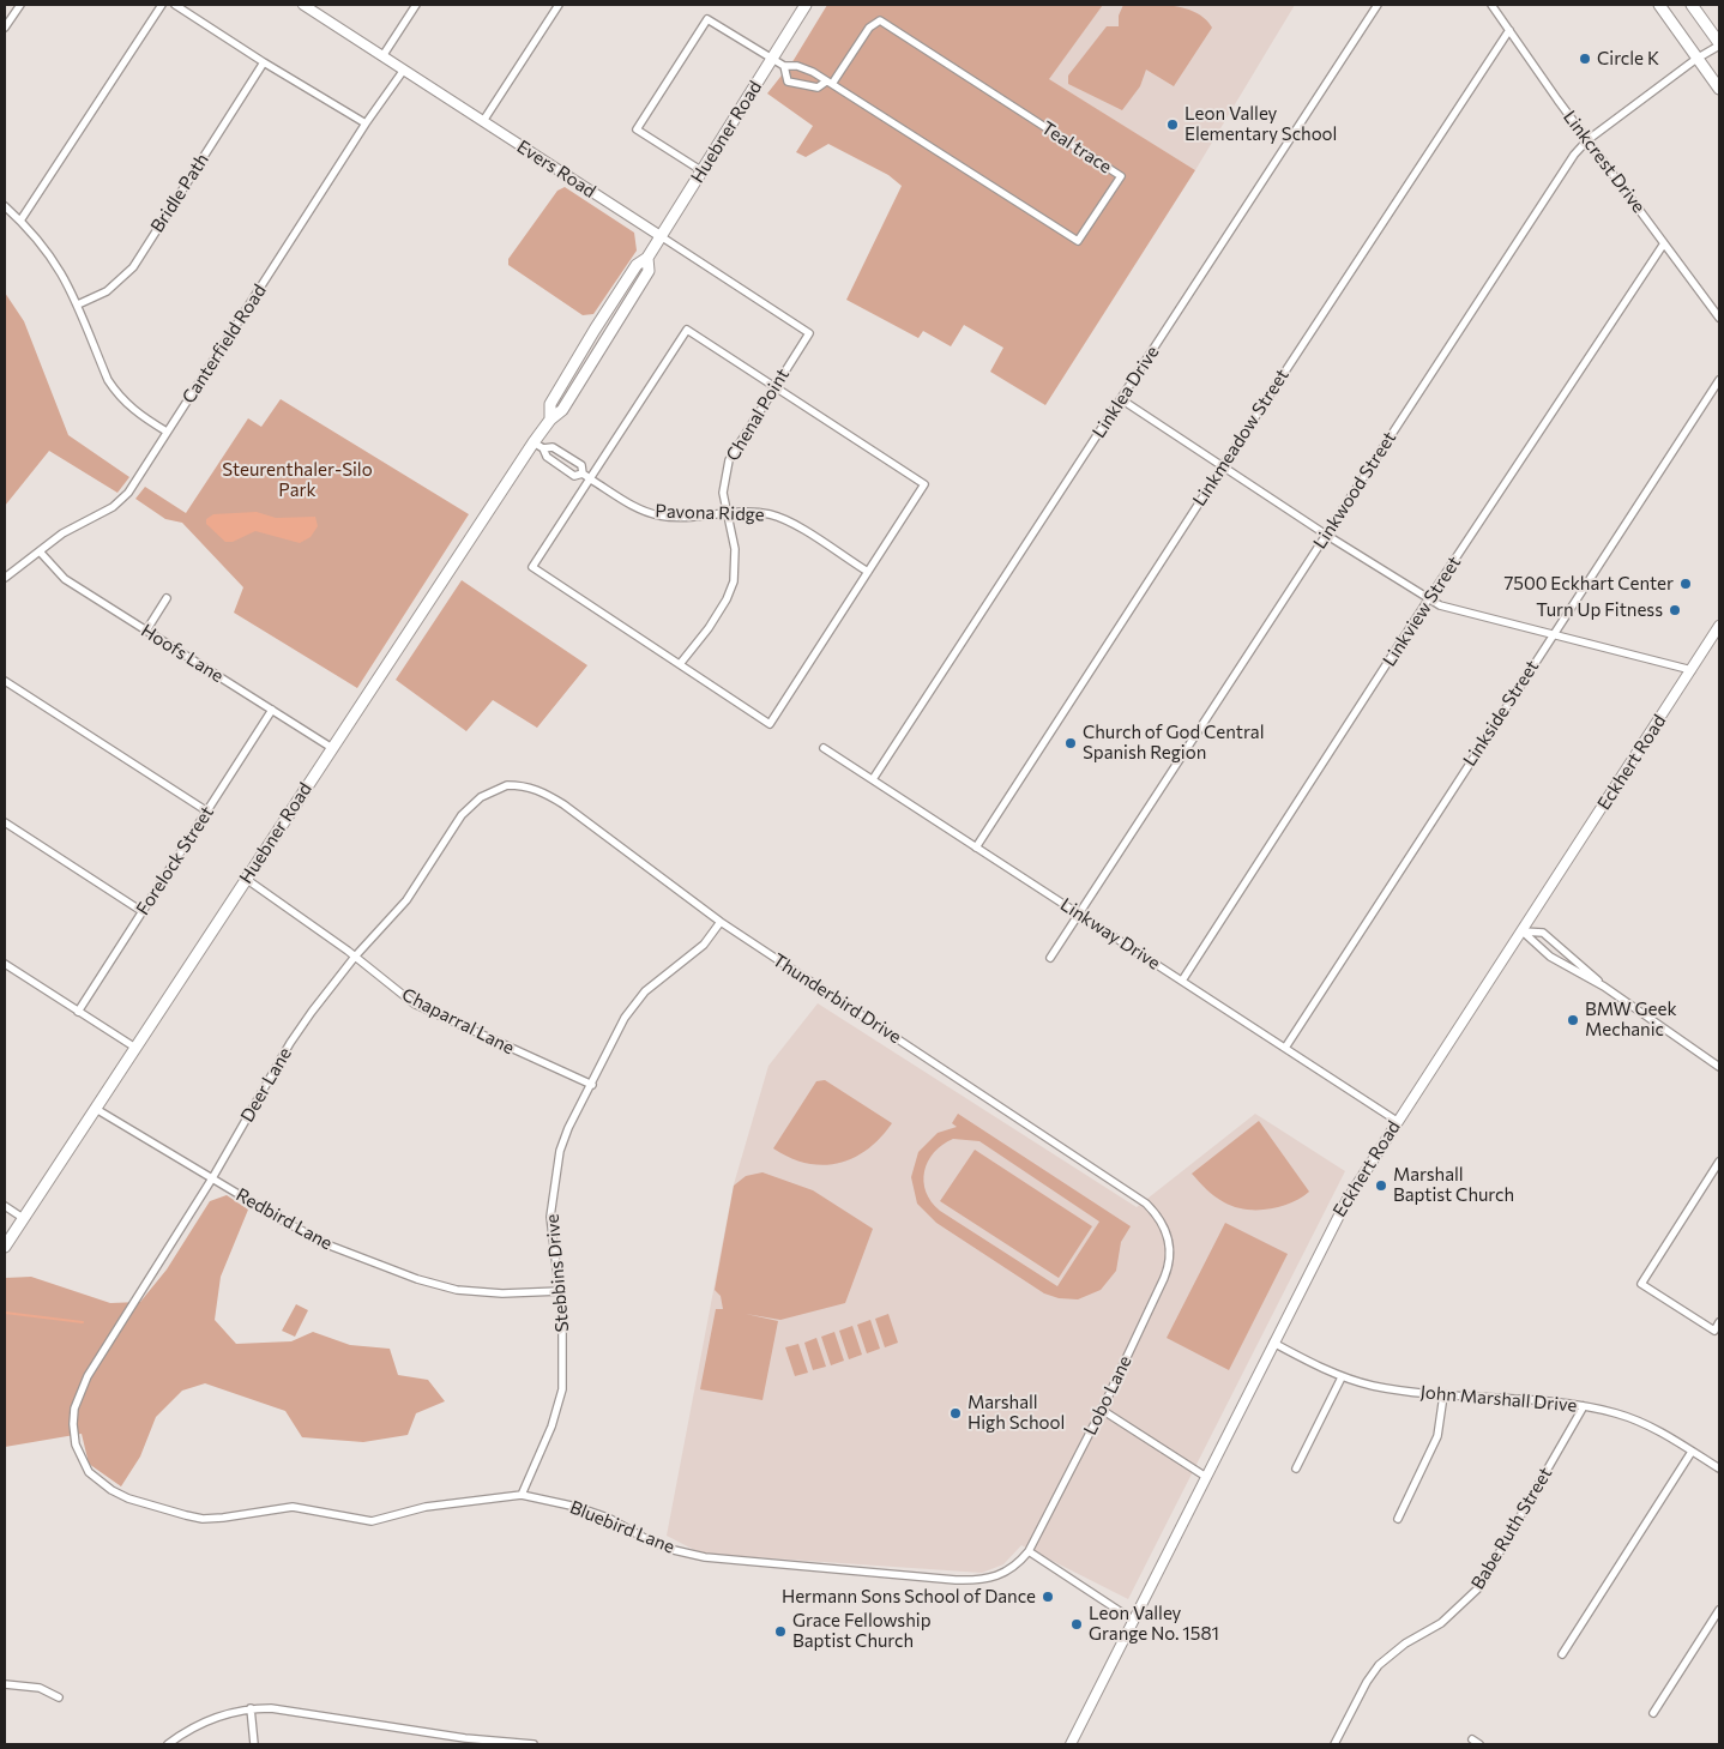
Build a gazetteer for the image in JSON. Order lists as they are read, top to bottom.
{
  "streets": {
    "main road": ["Huebner Road", "Evers Road", "Eckhert Road"],
    "street": [
      "Teal trace",
      "Linkcrest Drive",
      "Bridle Path",
      "Canterfield Road",
      "Linklea Drive",
      "Chenal Point",
      "Linkmeadow Street",
      "Linkwood Street",
      "Pavona Ridge",
      "Linkview Street",
      "Hoofs Lane",
      "Linkside Street",
      "Forelock Street",
      "Linkway Drive",
      "Thunderbird Drive",
      "Chaparral Lane",
      "Deer Lane",
      "Redbird Lane",
      "Stebbins Drive",
      "Lobo Lane",
      "John Marshall Drive",
      "Bluebird Lane",
      "Babe Ruth Street"
    ]
  },
  "crossings": [
    ["Huebner Road", "Teal trace"],
    ["Huebner Road", "Evers Road"],
    ["Huebner Road", "Pavona Ridge"],
    ["Huebner Road", "Hoofs Lane"],
    ["Huebner Road", "Chaparral Lane"],
    ["Huebner Road", "Redbird Lane"],
    ["Linkcrest Drive", "Linkmeadow Street"],
    ["Linkcrest Drive", "Linkwood Street"],
    ["Linkcrest Drive", "Linkview Street"],
    ["Evers Road", "Canterfield Road"],
    ["Evers Road", "Chenal Point"],
    ["Canterfield Road", "Hoofs Lane"],
    ["Linklea Drive", "Linkway Drive"],
    ["Chenal Point", "Pavona Ridge"],
    ["Linkmeadow Street", "Linkway Drive"],
    ["Linkwood Street", "Linkway Drive"],
    ["Linkview Street", "Linkway Drive"],
    ["Hoofs Lane", "Forelock Street"],
    ["Linkside Street", "Linkway Drive"],
    ["Eckhert Road", "Linkway Drive"],
    ["Eckhert Road", "John Marshall Drive"],
    ["Thunderbird Drive", "Deer Lane"],
    ["Thunderbird Drive", "Stebbins Drive"],
    ["Thunderbird Drive", "Lobo Lane"],
    ["Chaparral Lane", "Deer Lane"],
    ["Chaparral Lane", "Stebbins Drive"],
    ["Deer Lane", "Redbird Lane"],
    ["Deer Lane", "Bluebird Lane"],
    ["Redbird Lane", "Stebbins Drive"],
    ["Stebbins Drive", "Bluebird Lane"],
    ["Lobo Lane", "Bluebird Lane"],
    ["John Marshall Drive", "Babe Ruth Street"]
  ],
  "parks": ["Steurenthaler-Silo Park"],
  "places": [
    "Circle K",
    "Leon Valley Elementary School",
    "7500 Eckhart Center",
    "Turn Up Fitness",
    "Church of God Central Spanish Region",
    "BMW Geek Mechanic",
    "Marshall Baptist Church",
    "Marshall High School",
    "Hermann Sons School of Dance",
    "Leon Valley Grange No. 1581",
    "Grace Fellowship Baptist Church"
  ]
}
